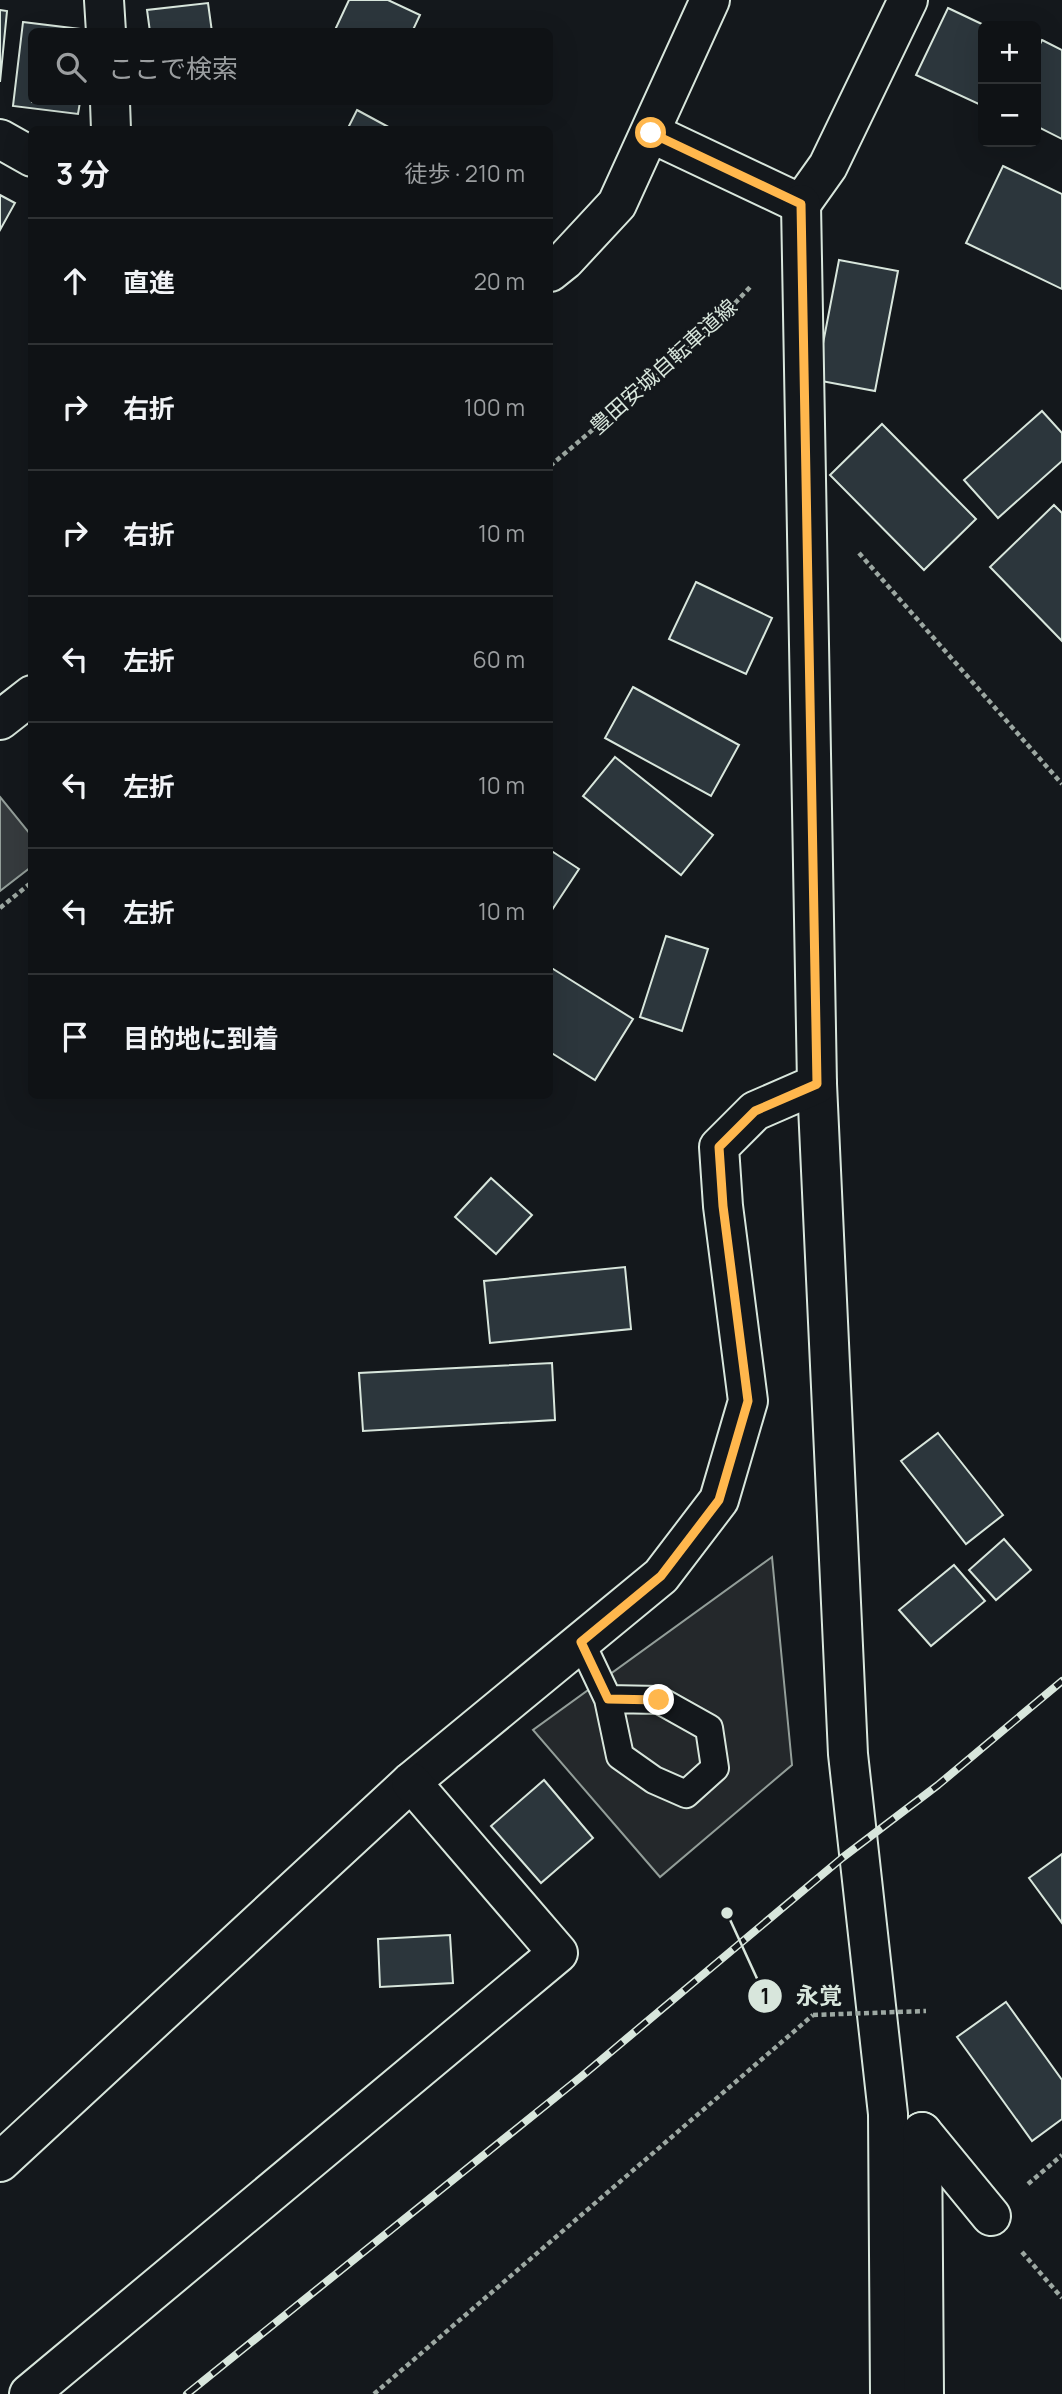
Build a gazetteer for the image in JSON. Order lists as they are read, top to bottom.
{
  "streets": {
    "path": ["豊田安城自転車道線"]
  },
  "places": ["永覚"],
  "page": {
    "map_buttons": ["+", "−"],
    "search": "ここで検索",
    "heading": ["3 分", "徒歩 · 210 m"],
    "list": [
      ["直進", "20 m"],
      ["右折", "100 m"],
      ["右折", "10 m"],
      ["左折", "60 m"],
      ["左折", "10 m"],
      ["左折", "10 m"],
      "目的地に到着"
    ]
  }
}
